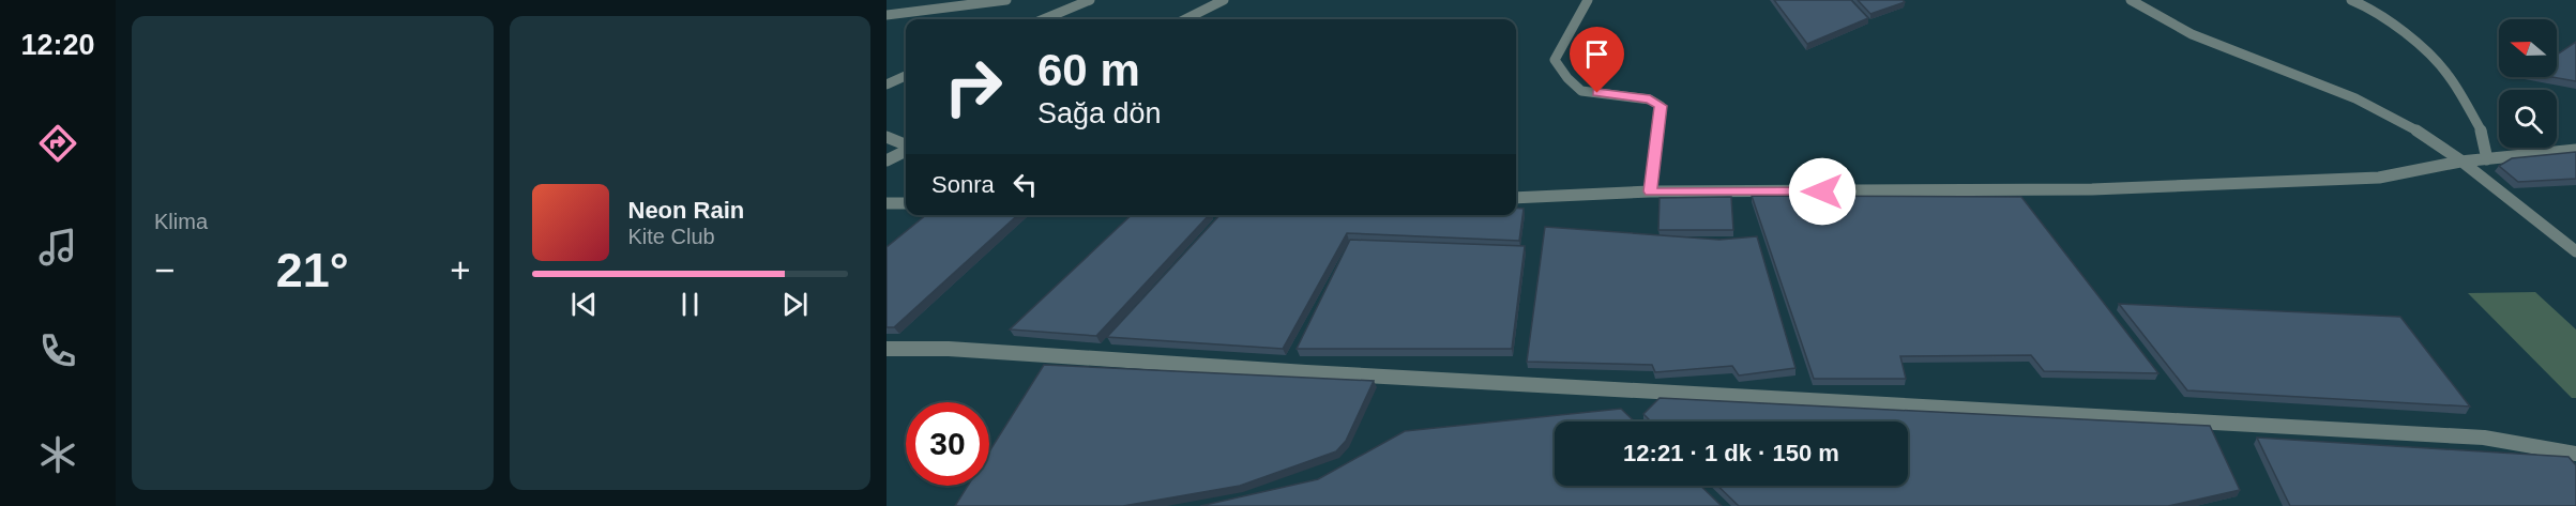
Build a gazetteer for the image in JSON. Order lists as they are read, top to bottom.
{
  "north": "left",
  "page": {
    "tabs": "12:20",
    "tile": "Klima",
    "turn": ["60 m", "Sağa dön"],
    "then": "Sonra",
    "song": ["Neon Rain", "Kite Club"],
    "heat": ["−", "21°", "+"],
    "limit": "30",
    "trip": "12:21 · 1 dk · 150 m"
  }
}
